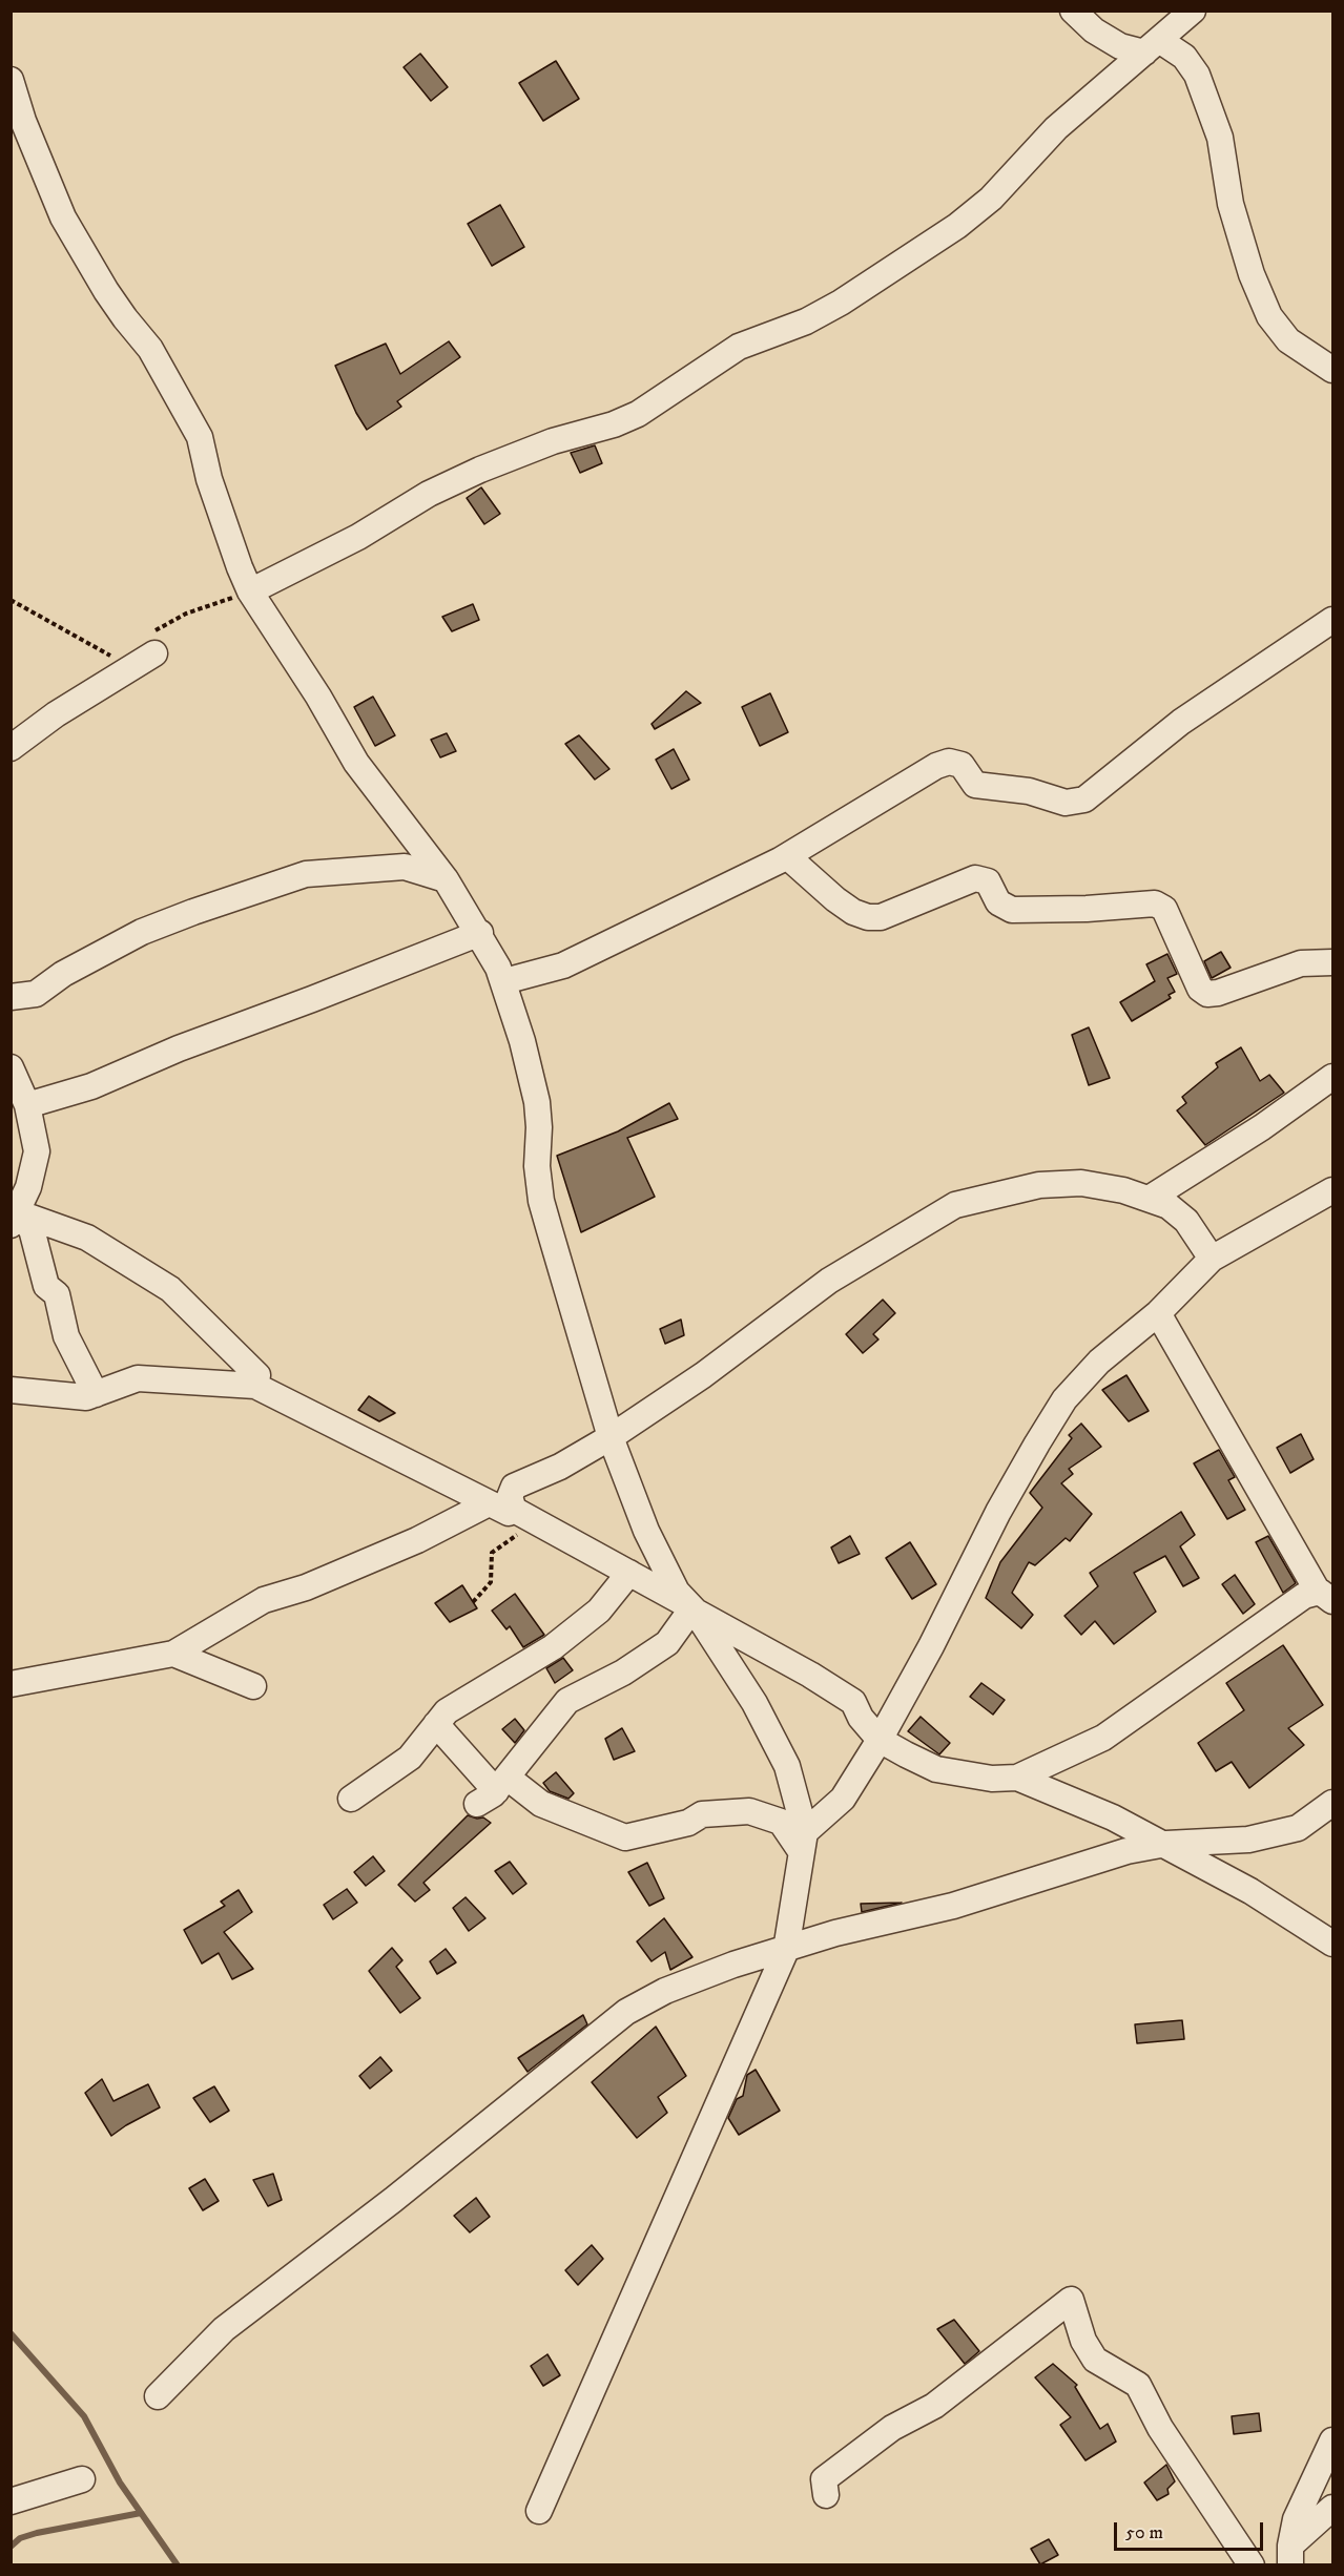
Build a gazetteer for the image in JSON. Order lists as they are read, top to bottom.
{
  "scale_bar": "50 m"
}
